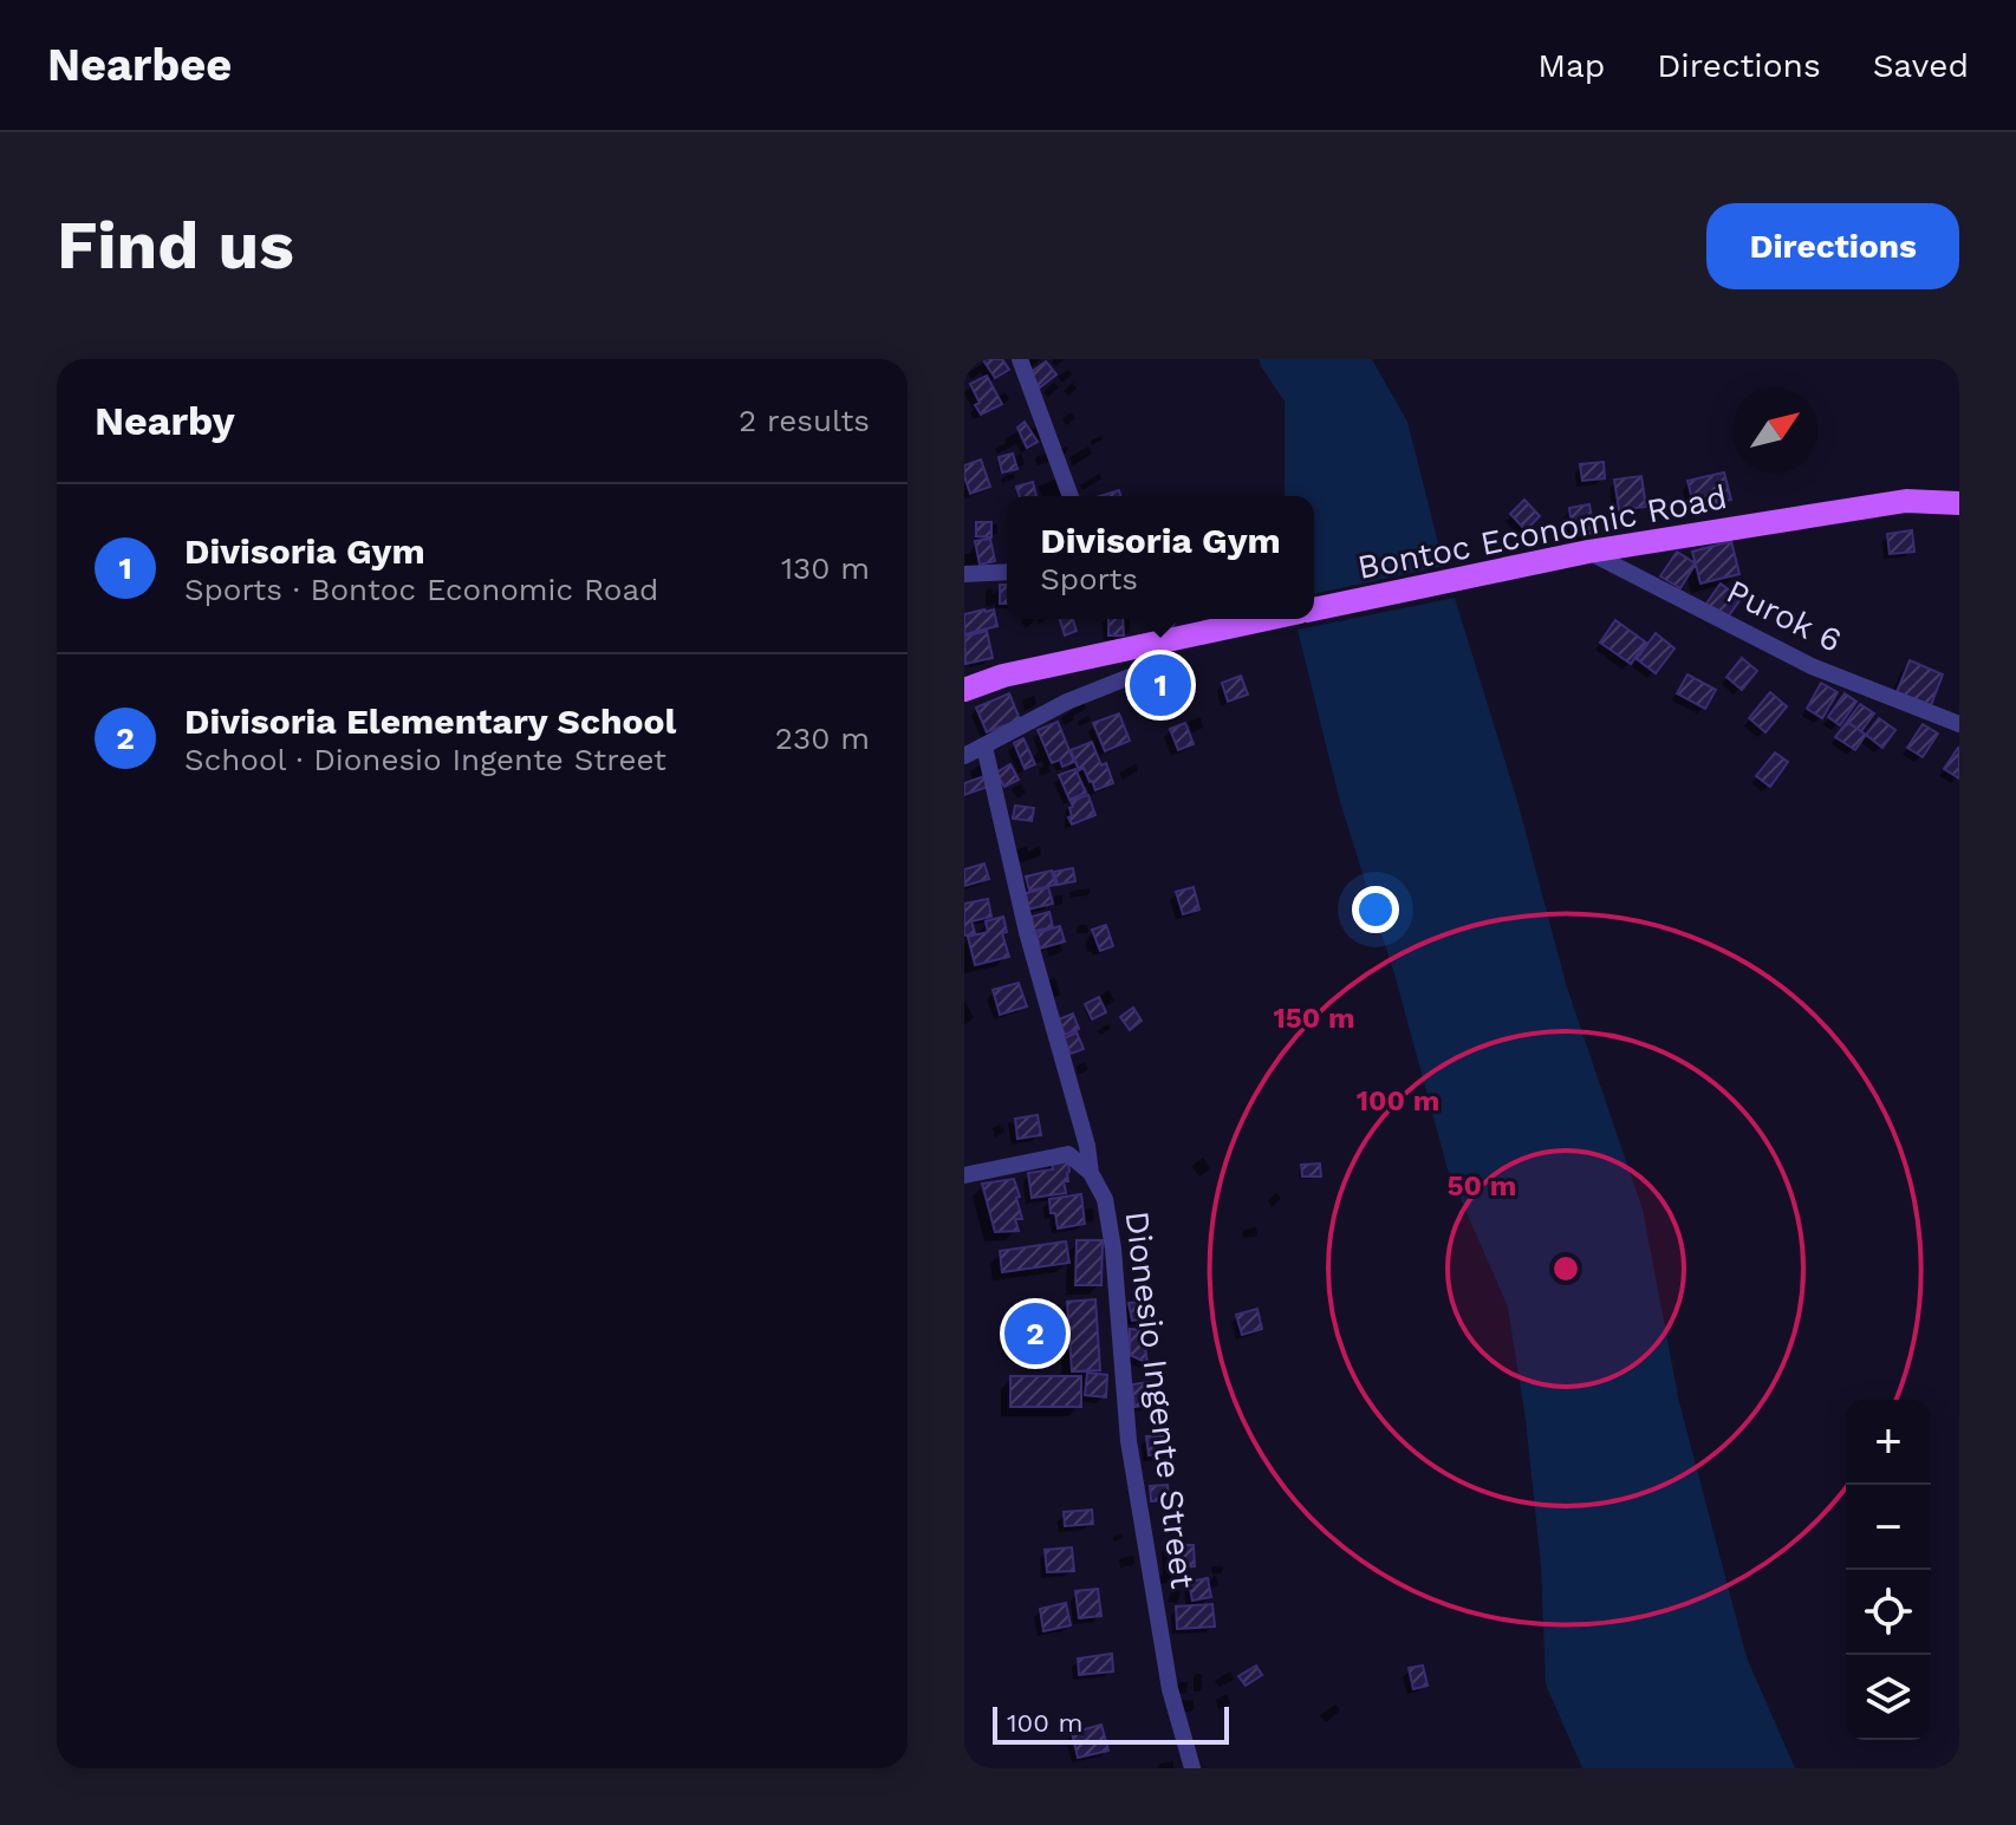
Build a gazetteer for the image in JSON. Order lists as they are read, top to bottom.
{
  "streets": {
    "main road": ["Bontoc Economic Road"],
    "street": ["Purok 6", "Dionesio Ingente Street"]
  },
  "crossings": [
    ["Bontoc Economic Road", "Purok 6"]
  ],
  "scale_bar": "100 m",
  "north": "top right",
  "page": {
    "header": "Nearbee",
    "nav": ["Map", "Directions", "Saved"],
    "buttons": "Directions",
    "title": "Find us",
    "heading": ["Nearby", "2 results"],
    "list": [
      {
        "mark": "1",
        "name": "Divisoria Gym",
        "note": "Sports · Bontoc Economic Road",
        "value": "130 m"
      },
      {
        "mark": "2",
        "name": "Divisoria Elementary School",
        "note": "School · Dionesio Ingente Street",
        "value": "230 m"
      }
    ],
    "popup": ["Divisoria Gym", "Sports"],
    "pins": ["1", "2"],
    "map_buttons": ["+", "−"],
    "scale": "100 m"
  },
  "rings": ["150 m", "100 m", "50 m"]
}
